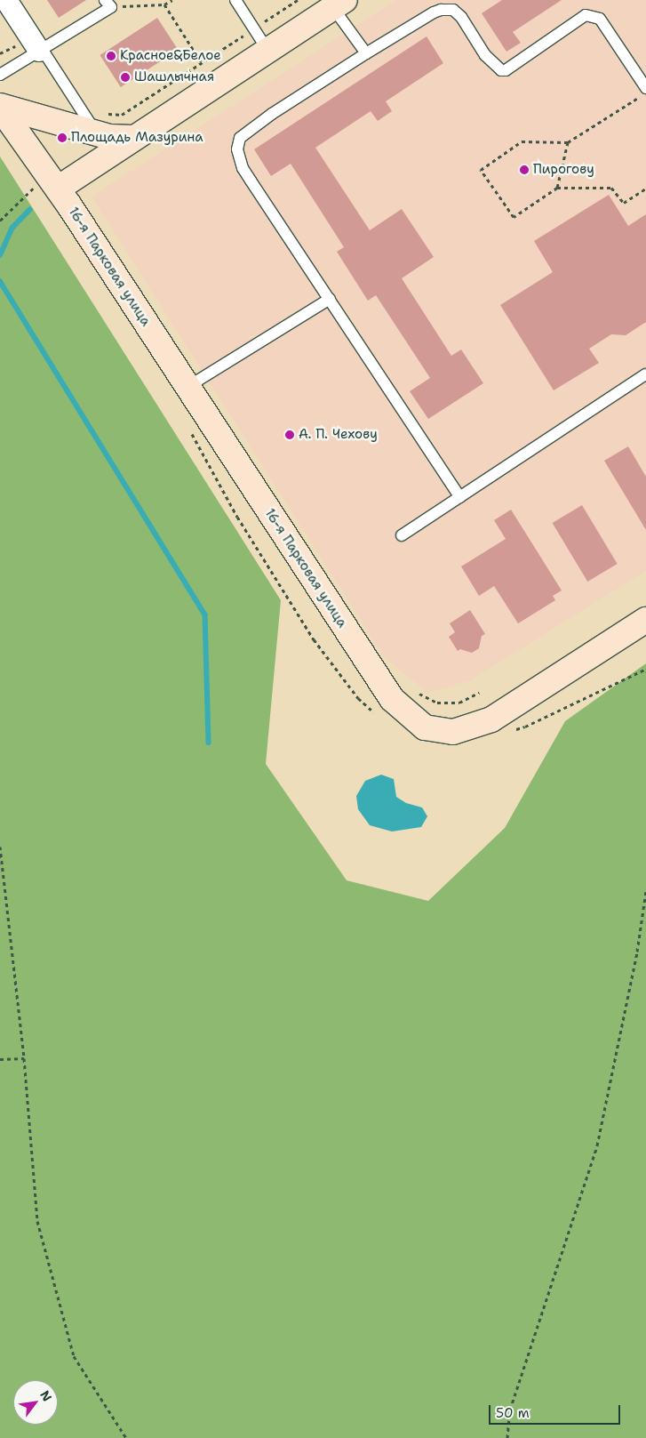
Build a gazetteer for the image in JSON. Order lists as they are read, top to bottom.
{
  "streets": {
    "main road": ["16-я Парковая улица"]
  },
  "places": [
    "Красное&Белое",
    "Шашлычная",
    "Площадь Мазурина",
    "Пирогову",
    "А. П. Чехову"
  ],
  "scale_bar": "50 m",
  "north": "top right"
}
